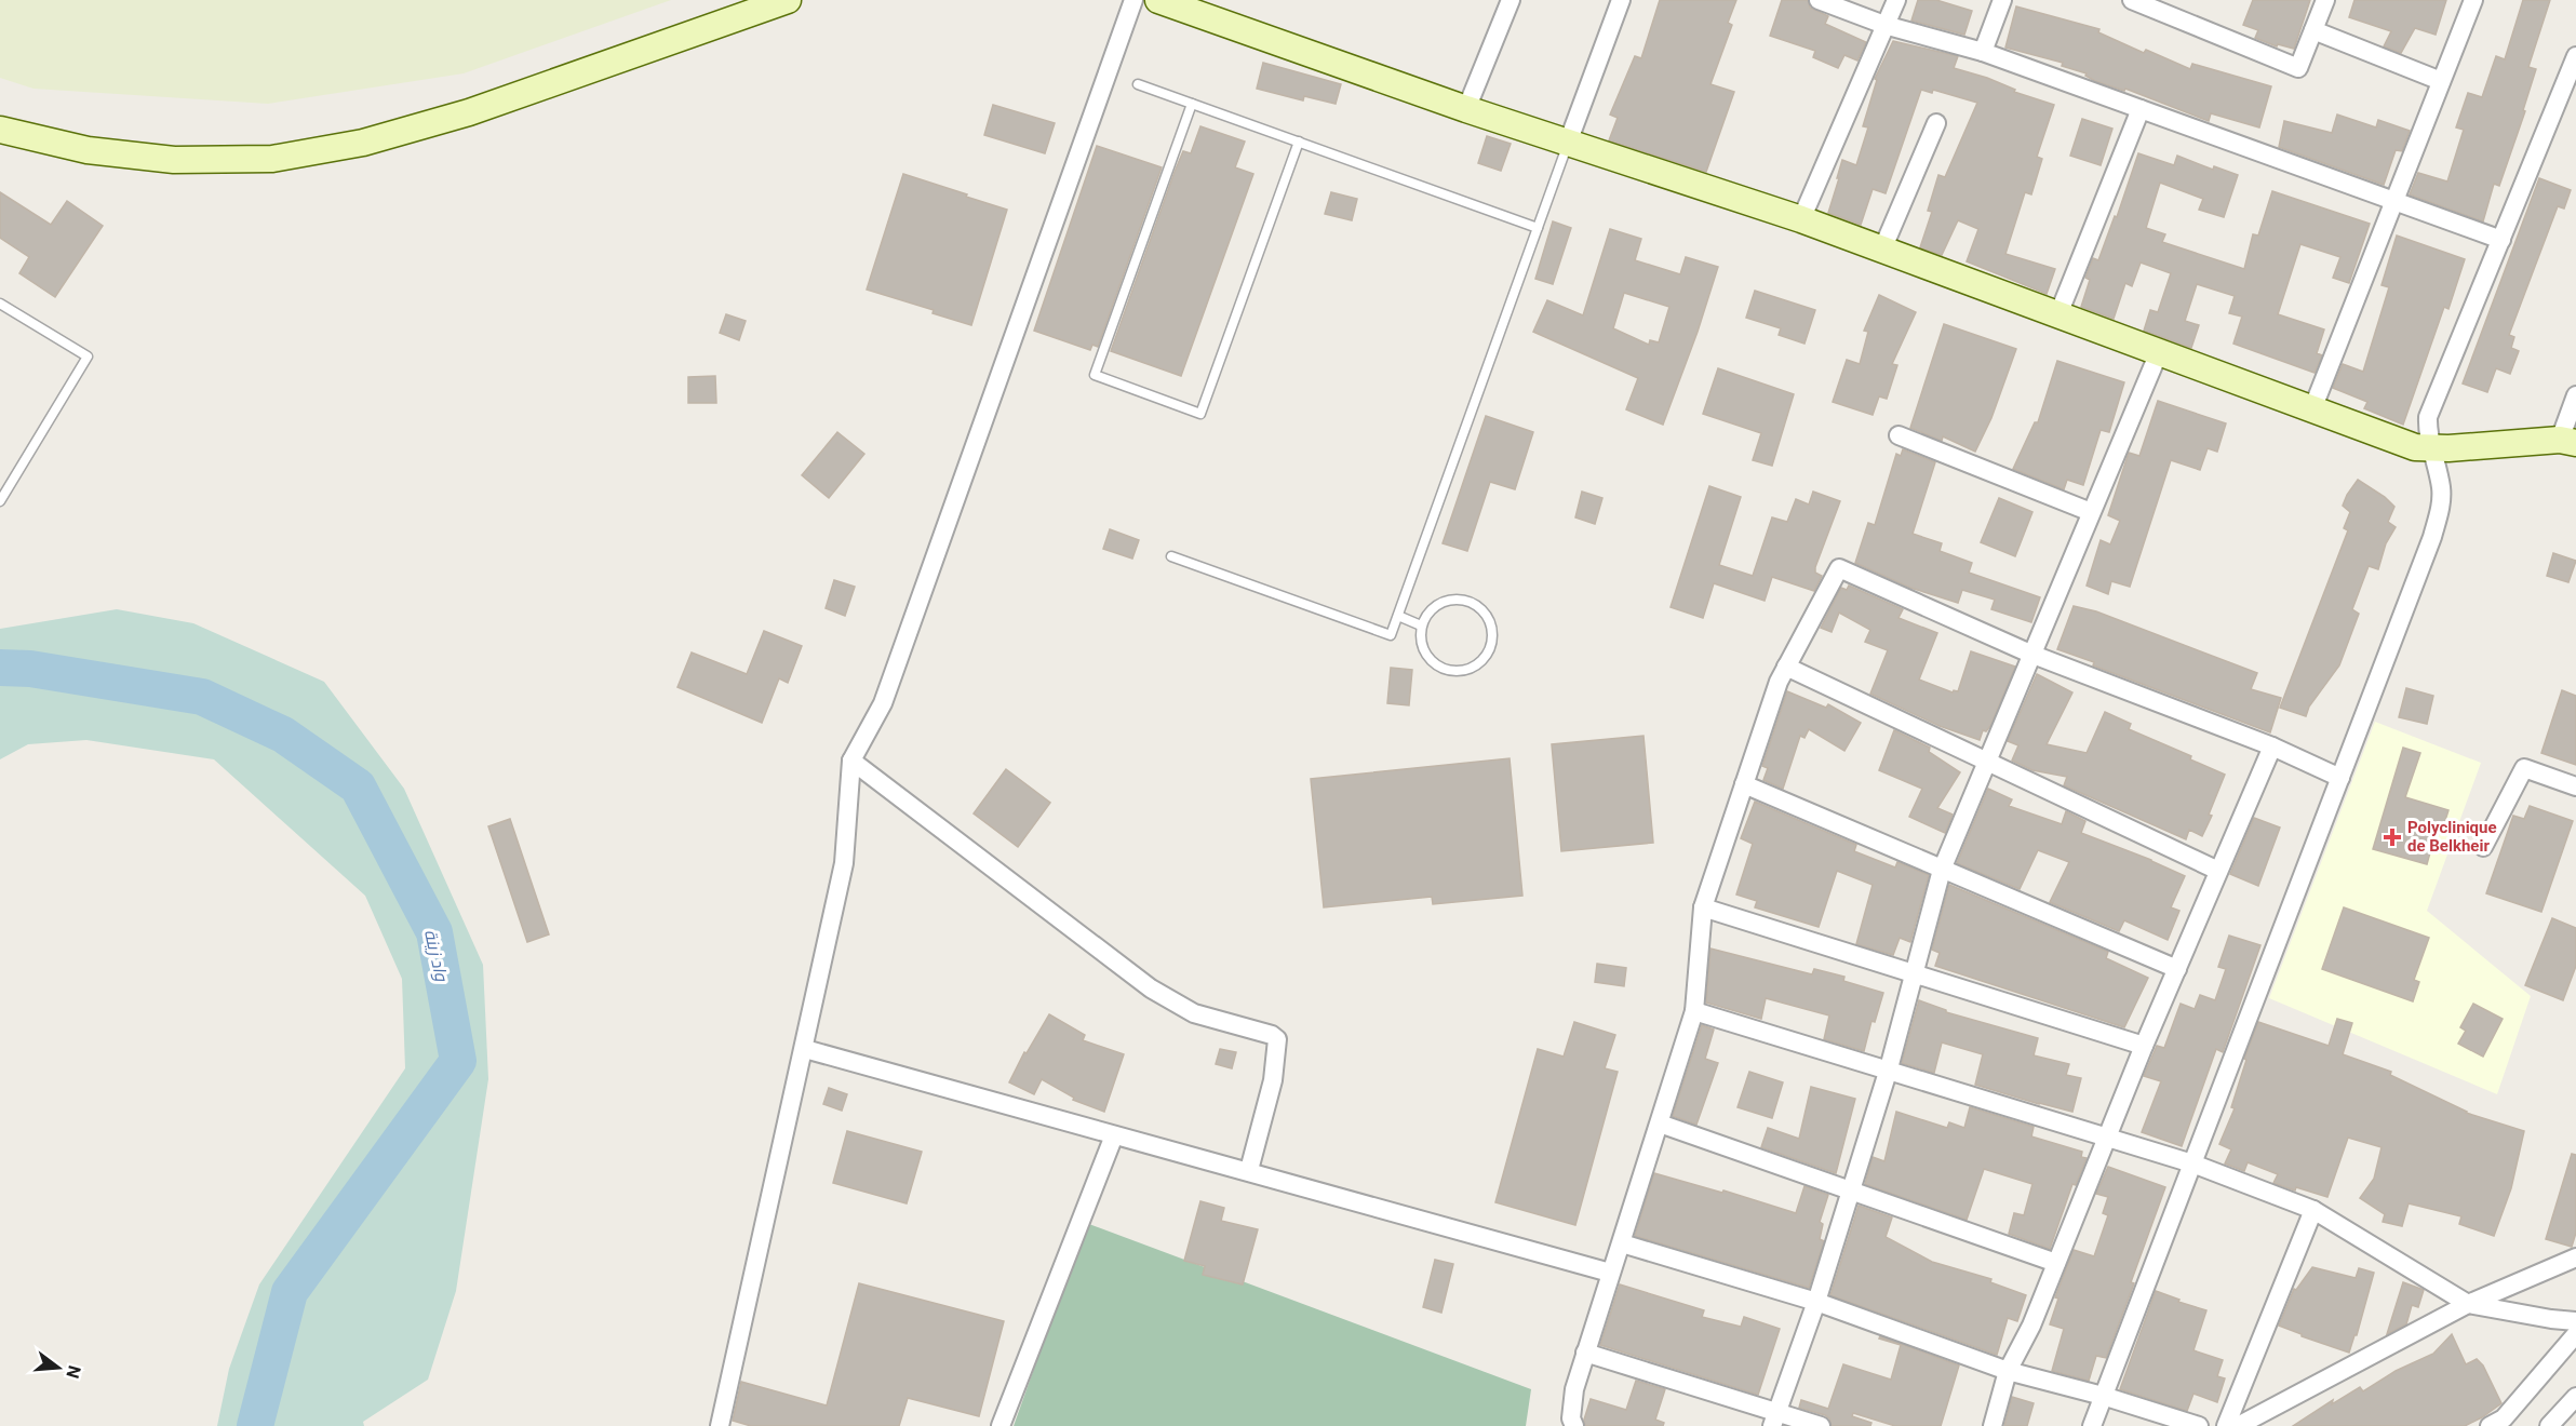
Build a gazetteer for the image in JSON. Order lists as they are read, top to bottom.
{
  "water": ["واد زينة"],
  "places": {
    "health": ["Polyclinique de Belkheir"]
  },
  "north": "right"
}
